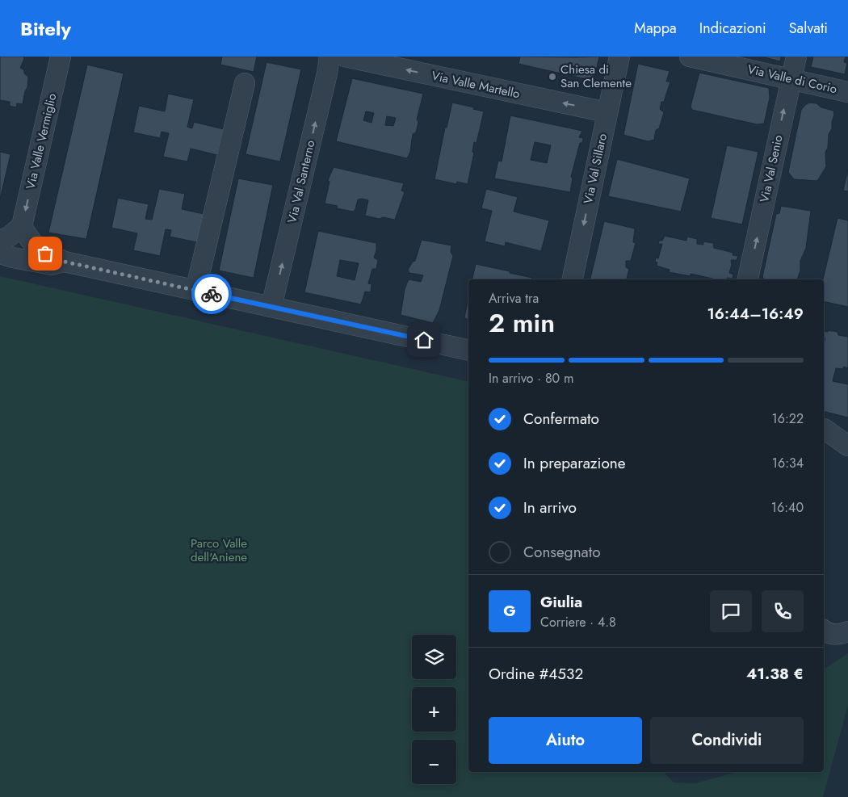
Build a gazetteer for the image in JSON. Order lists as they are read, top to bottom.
{
  "streets": {
    "street": [
      "Via Valle di Corio",
      "Via Valle Martello",
      "Via Valle Vermiglio",
      "Via Val Sillaro",
      "Via Val Senio",
      "Via Val Santerno"
    ]
  },
  "crossings": [
    ["Via Valle di Corio", "Via Val Senio"],
    ["Via Valle Martello", "Via Val Sillaro"]
  ],
  "one_way": [
    "Via Valle Martello",
    "Via Valle Vermiglio",
    "Via Val Sillaro",
    "Via Val Senio"
  ],
  "parks": ["Parco Valle dell'Aniene"],
  "places": ["Chiesa di San Clemente"],
  "page": {
    "header": "Bitely",
    "nav": ["Mappa", "Indicazioni", "Salvati"],
    "heading": ["2 min", "Arriva tra", "16:44–16:49"],
    "panel": [
      "Giulia",
      "Corriere · 4.8",
      "Ordine #4532",
      "41.38 €"
    ],
    "bar": "In arrivo · 80 m",
    "list": [
      ["Confermato", "16:22"],
      ["In preparazione", "16:34"],
      ["In arrivo", "16:40"],
      "Consegnato"
    ],
    "round": "G",
    "map_buttons": ["+", "−"],
    "buttons": ["Aiuto", "Condividi"]
  }
}
